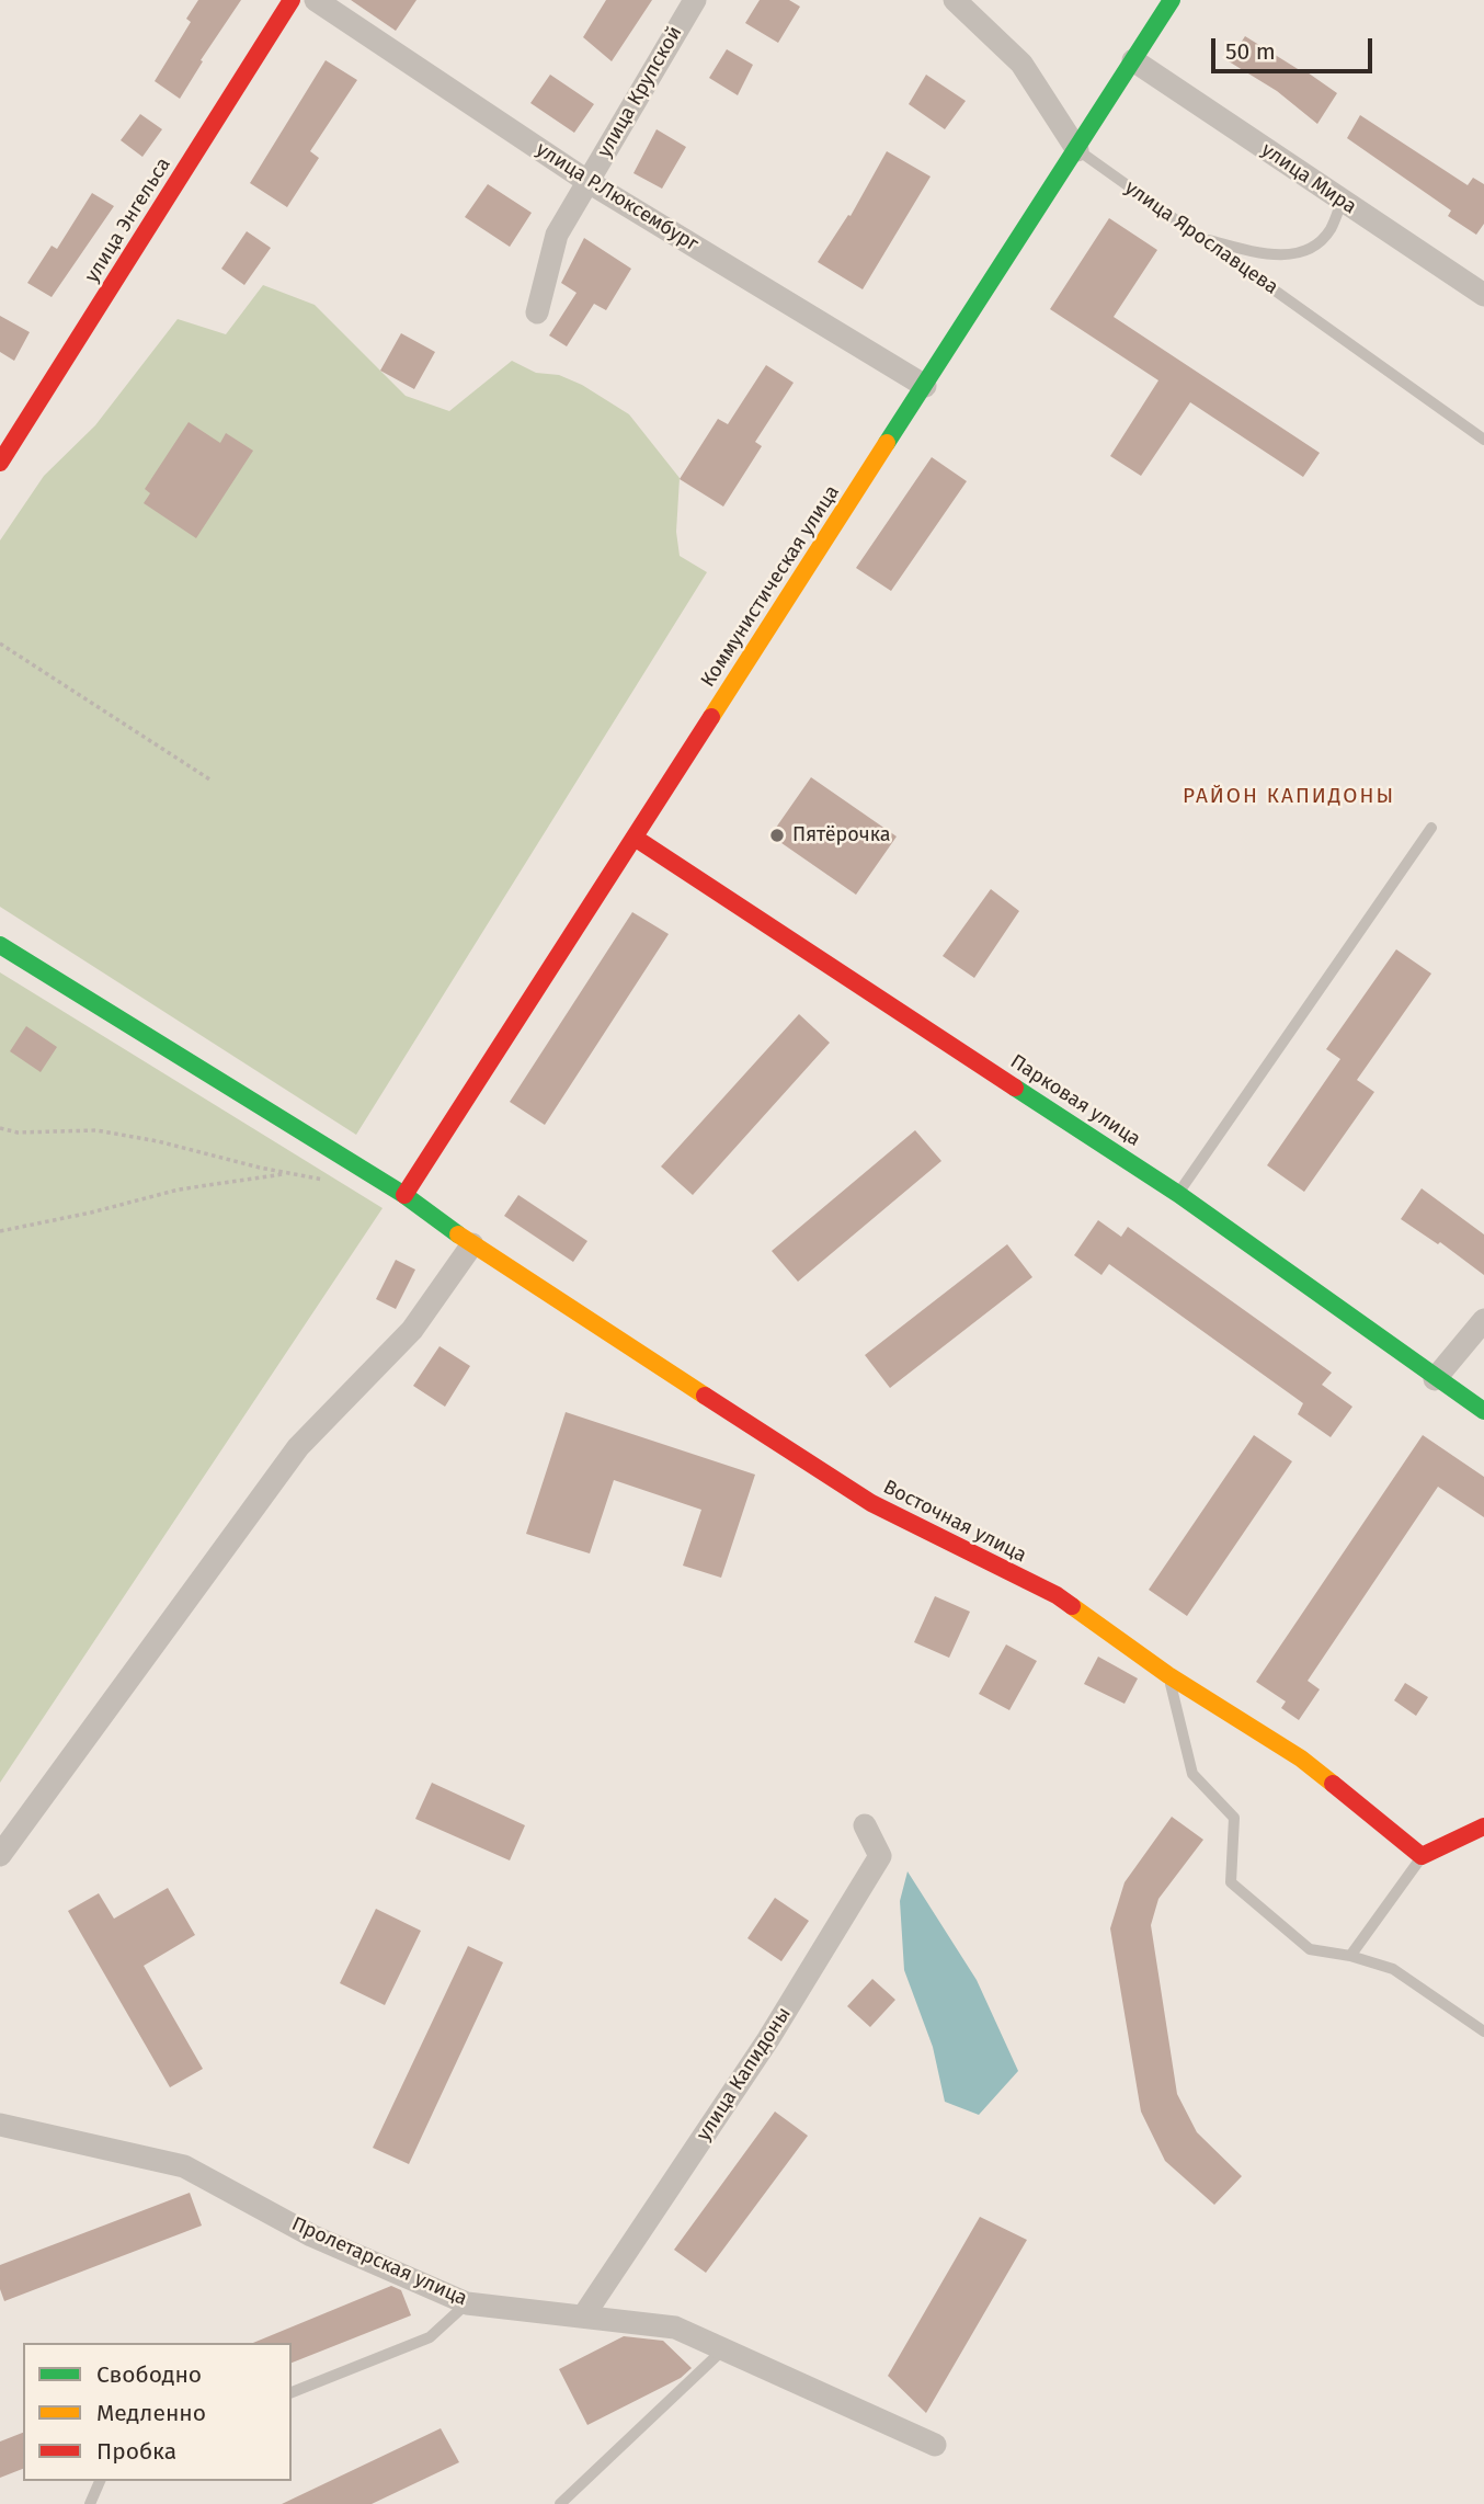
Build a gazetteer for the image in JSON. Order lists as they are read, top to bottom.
{
  "streets": {
    "street": [
      "улица Крупской",
      "улица Мира",
      "улица Р.Люксембург",
      "улица Энгельса",
      "улица Ярославцева",
      "Коммунистическая улица",
      "Парковая улица",
      "Восточная улица",
      "улица Капидоны",
      "Пролетарская улица"
    ]
  },
  "crossings": [
    ["улица Крупской", "улица Р.Люксембург"],
    ["улица Мира", "Коммунистическая улица"],
    ["улица Р.Люксембург", "Коммунистическая улица"],
    ["улица Ярославцева", "Коммунистическая улица"],
    ["Коммунистическая улица", "Парковая улица"],
    ["Коммунистическая улица", "Восточная улица"],
    ["улица Капидоны", "Пролетарская улица"]
  ],
  "districts": ["РАЙОН КАПИДОНЫ"],
  "places": ["Пятёрочка"],
  "legend": ["Свободно", "Медленно", "Пробка"],
  "scale_bar": "50 m"
}
